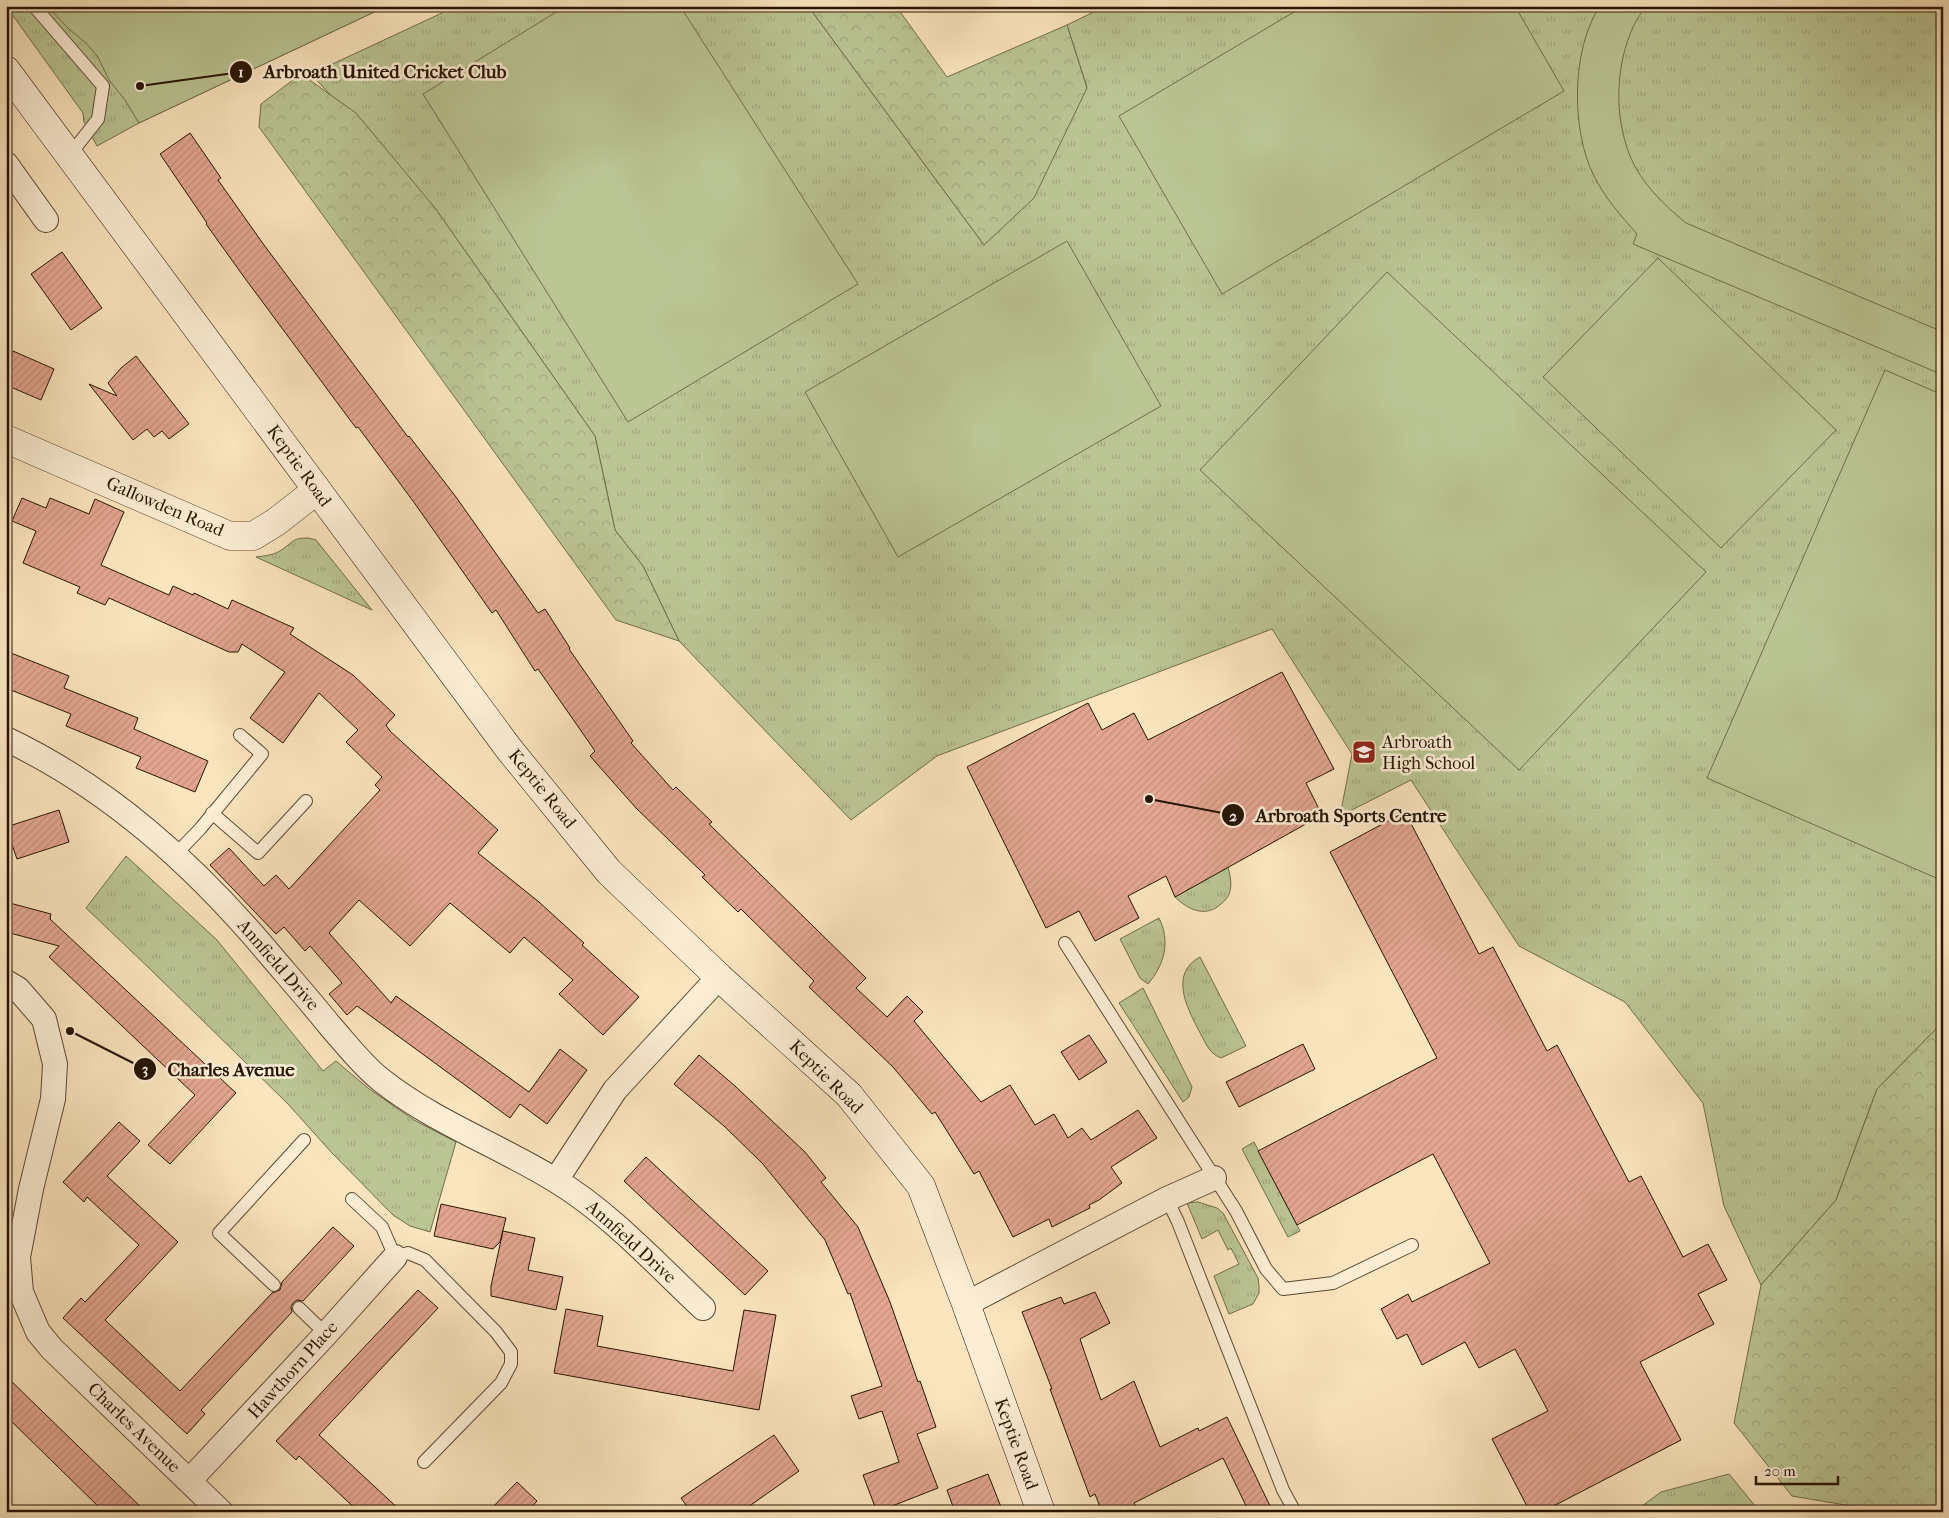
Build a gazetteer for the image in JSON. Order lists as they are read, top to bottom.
{
  "streets": {
    "main road": ["Keptie Road", "Gallowden Road"],
    "street": ["Annfield Drive", "Hawthorn Place", "Charles Avenue"]
  },
  "crossings": [
    ["Keptie Road", "Gallowden Road"],
    ["Hawthorn Place", "Charles Avenue"]
  ],
  "places": {
    "other": ["Arbroath United Cricket Club", "Arbroath Sports Centre", "Charles Avenue"],
    "school or university": ["Arbroath High School"]
  },
  "scale_bar": "20 m"
}
